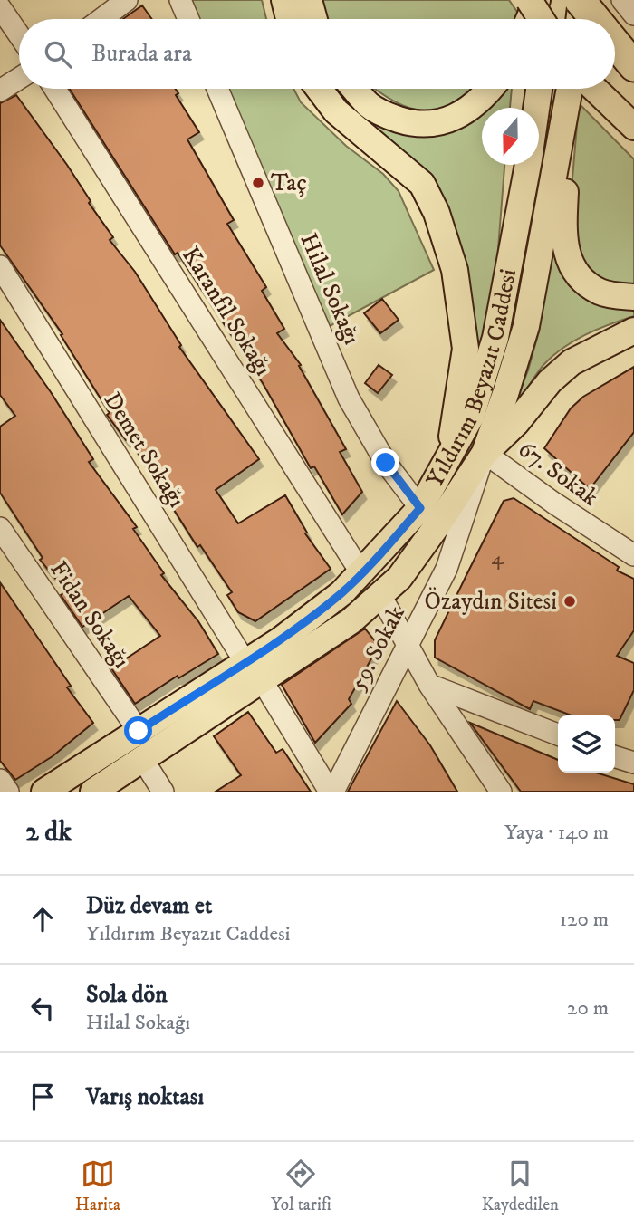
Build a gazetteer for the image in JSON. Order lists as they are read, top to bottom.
{
  "streets": {
    "main road": ["Yıldırım Beyazıt Caddesi"],
    "street": [
      "Hilal Sokağı",
      "Karanfil Sokağı",
      "Demet Sokağı",
      "67. Sokak",
      "Fidan Sokağı",
      "59. Sokak"
    ]
  },
  "crossings": [
    ["Hilal Sokağı", "Yıldırım Beyazıt Caddesi"],
    ["Karanfil Sokağı", "Yıldırım Beyazıt Caddesi"],
    ["Yıldırım Beyazıt Caddesi", "Demet Sokağı"],
    ["Yıldırım Beyazıt Caddesi", "67. Sokak"],
    ["Yıldırım Beyazıt Caddesi", "Fidan Sokağı"],
    ["Yıldırım Beyazıt Caddesi", "59. Sokak"],
    ["67. Sokak", "59. Sokak"]
  ],
  "places": ["Taç", "Özaydın Sitesi"],
  "house_numbers": ["4"],
  "north": "bottom",
  "page": {
    "search": "Burada ara",
    "heading": ["2 dk", "Yaya · 140 m"],
    "list": [
      ["Düz devam et", "Yıldırım Beyazıt Caddesi", "120 m"],
      ["Sola dön", "Hilal Sokağı", "20 m"],
      "Varış noktası"
    ],
    "nav": ["Harita", "Yol tarifi", "Kaydedilen"]
  }
}
